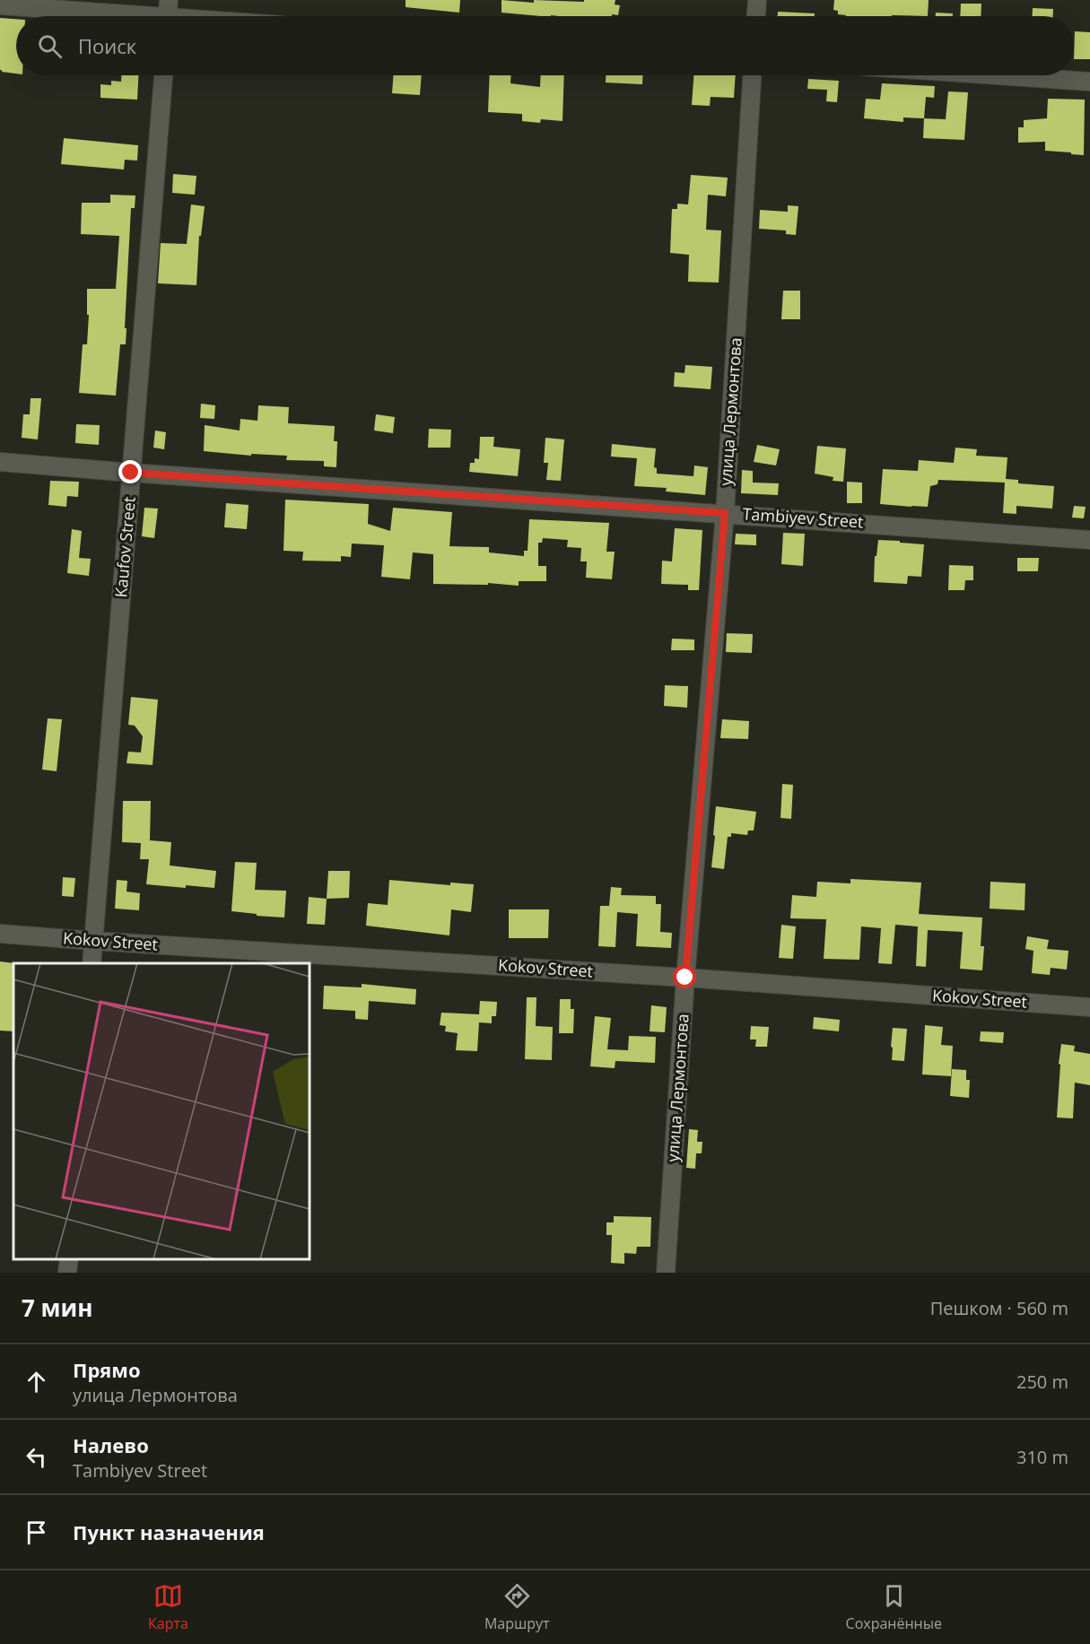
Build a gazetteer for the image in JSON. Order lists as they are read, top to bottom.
{
  "streets": {
    "street": [
      "улица Лермонтова",
      "Tambiyev Street",
      "Kaufov Street",
      "Kokov Street"
    ]
  },
  "crossings": [
    ["улица Лермонтова", "Tambiyev Street"],
    ["улица Лермонтова", "Kokov Street"],
    ["Tambiyev Street", "Kaufov Street"],
    ["Kaufov Street", "Kokov Street"]
  ],
  "page": {
    "search": "Поиск",
    "heading": ["7 мин", "Пешком · 560 m"],
    "list": [
      ["Прямо", "улица Лермонтова", "250 m"],
      ["Налево", "Tambiyev Street", "310 m"],
      "Пункт назначения"
    ],
    "nav": ["Карта", "Маршрут", "Сохранённые"]
  }
}
